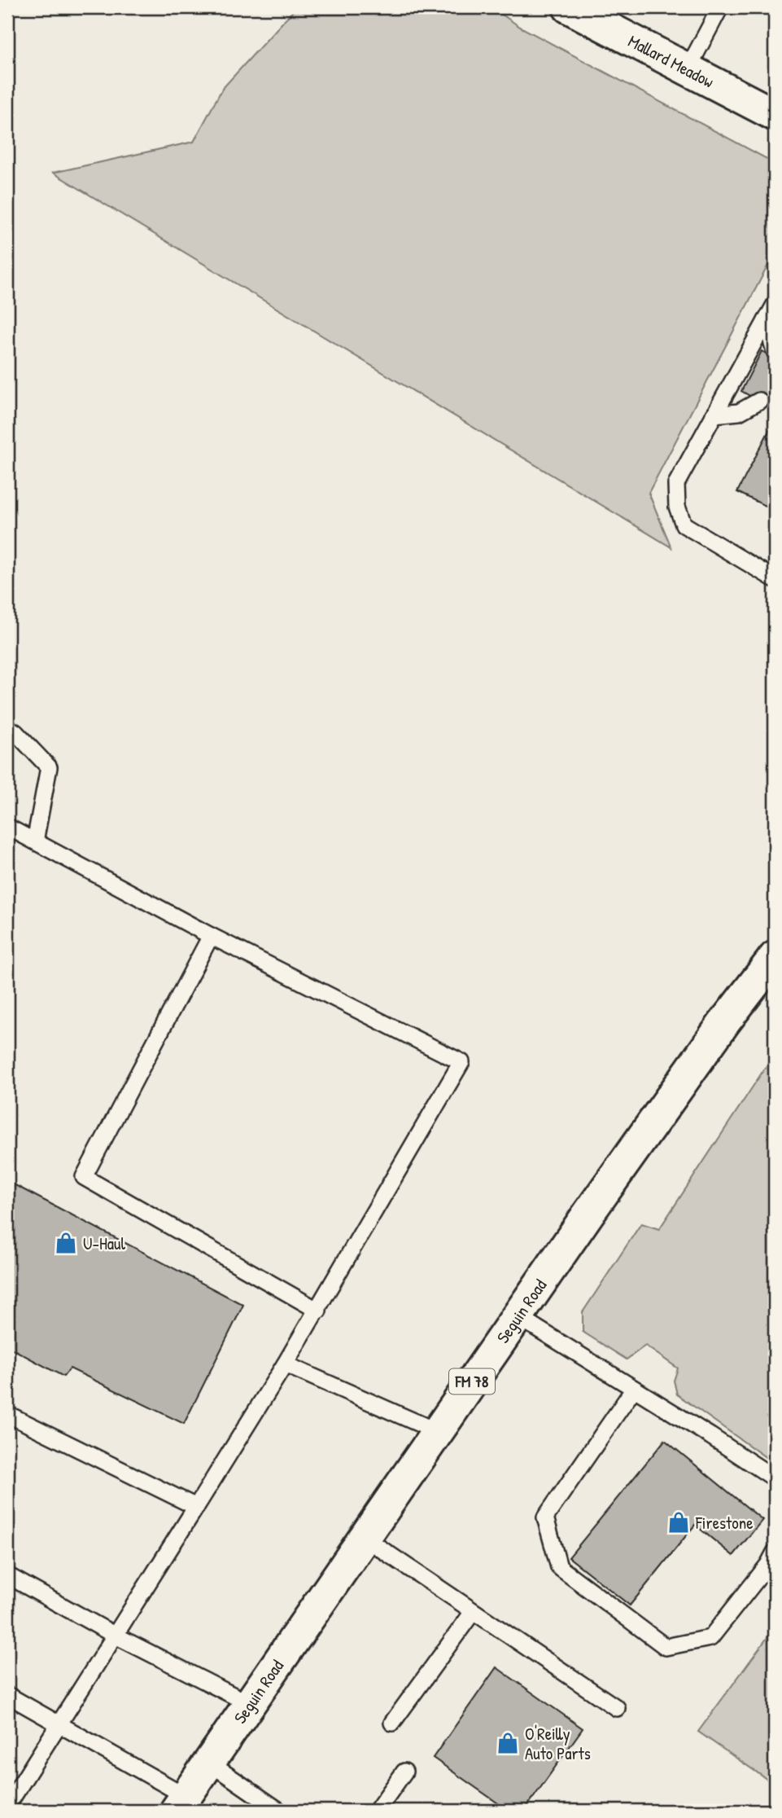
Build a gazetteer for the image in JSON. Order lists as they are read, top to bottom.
{
  "streets": {
    "main road": ["Mallard Meadow", "Seguin Road", "FM 78"]
  },
  "places": {
    "shop": ["U-Haul", "Firestone", "O'Reilly Auto Parts"]
  }
}
